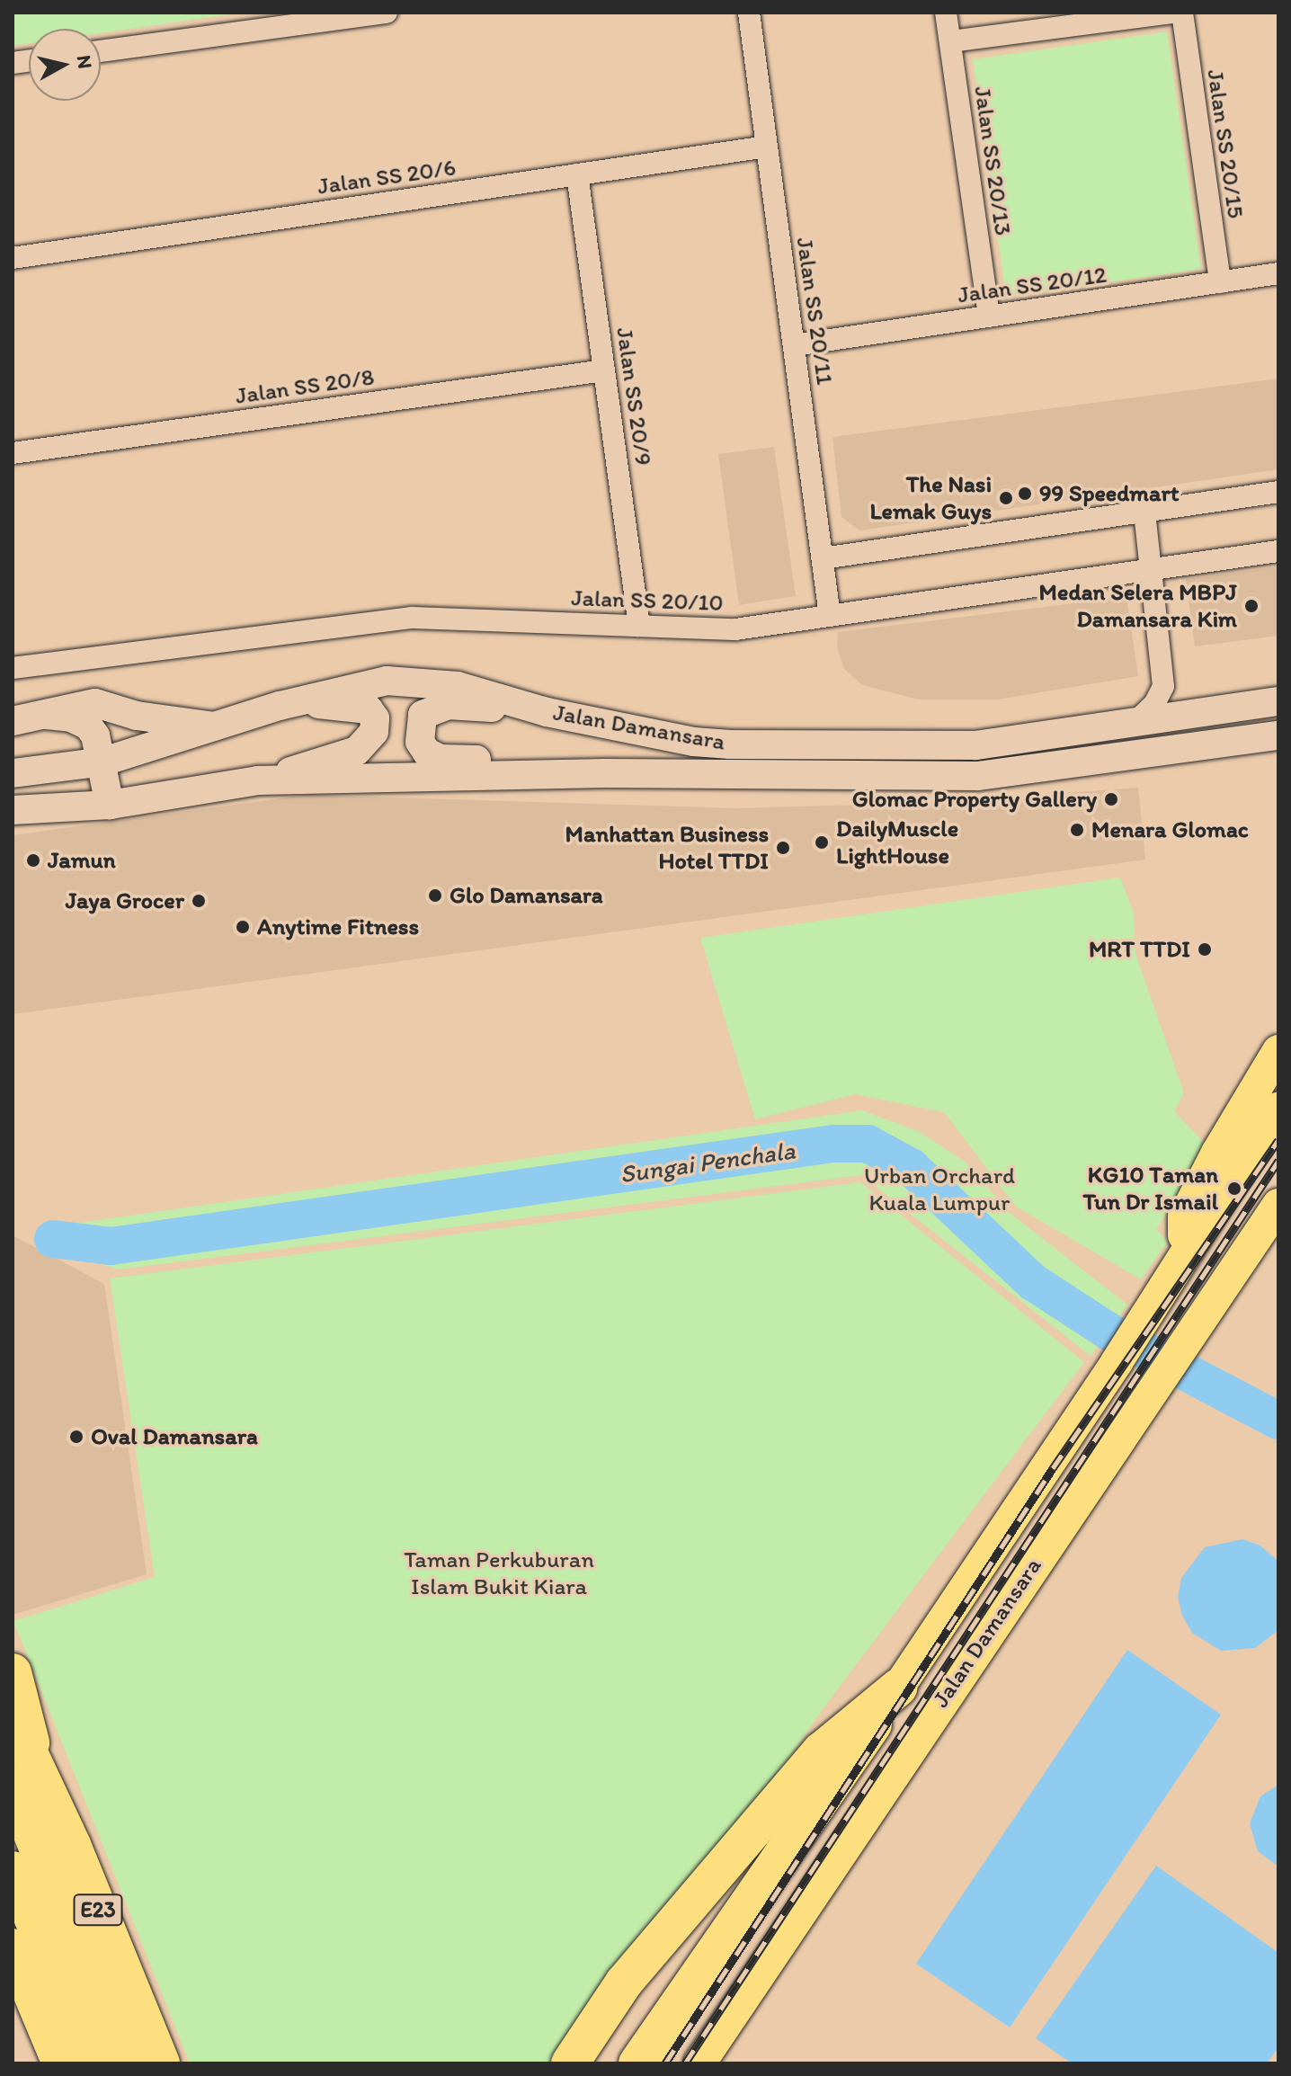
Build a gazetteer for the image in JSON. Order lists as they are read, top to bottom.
{
  "streets": {
    "highway": ["E23"],
    "main road": ["Jalan Damansara"],
    "street": [
      "Jalan SS 20/15",
      "Jalan SS 20/13",
      "Jalan SS 20/6",
      "Jalan SS 20/12",
      "Jalan SS 20/11",
      "Jalan SS 20/8",
      "Jalan SS 20/9",
      "Jalan SS 20/10"
    ]
  },
  "crossings": [
    ["Jalan SS 20/15", "Jalan SS 20/12"],
    ["Jalan SS 20/13", "Jalan SS 20/12"],
    ["Jalan SS 20/6", "Jalan SS 20/11"],
    ["Jalan SS 20/6", "Jalan SS 20/9"],
    ["Jalan SS 20/12", "Jalan SS 20/11"],
    ["Jalan SS 20/11", "Jalan SS 20/10"],
    ["Jalan SS 20/8", "Jalan SS 20/9"],
    ["Jalan SS 20/9", "Jalan SS 20/10"]
  ],
  "water": ["Sungai Penchala"],
  "parks": ["Urban Orchard Kuala Lumpur", "Taman Perkuburan Islam Bukit Kiara"],
  "places": [
    "99 Speedmart",
    "The Nasi Lemak Guys",
    "Medan Selera MBPJ Damansara Kim",
    "Glomac Property Gallery",
    "Menara Glomac",
    "DailyMuscle LightHouse",
    "Manhattan Business Hotel TTDI",
    "Jamun",
    "Glo Damansara",
    "Jaya Grocer",
    "Anytime Fitness",
    "MRT TTDI",
    "KG10 Taman Tun Dr Ismail",
    "Oval Damansara"
  ],
  "north": "right"
}
